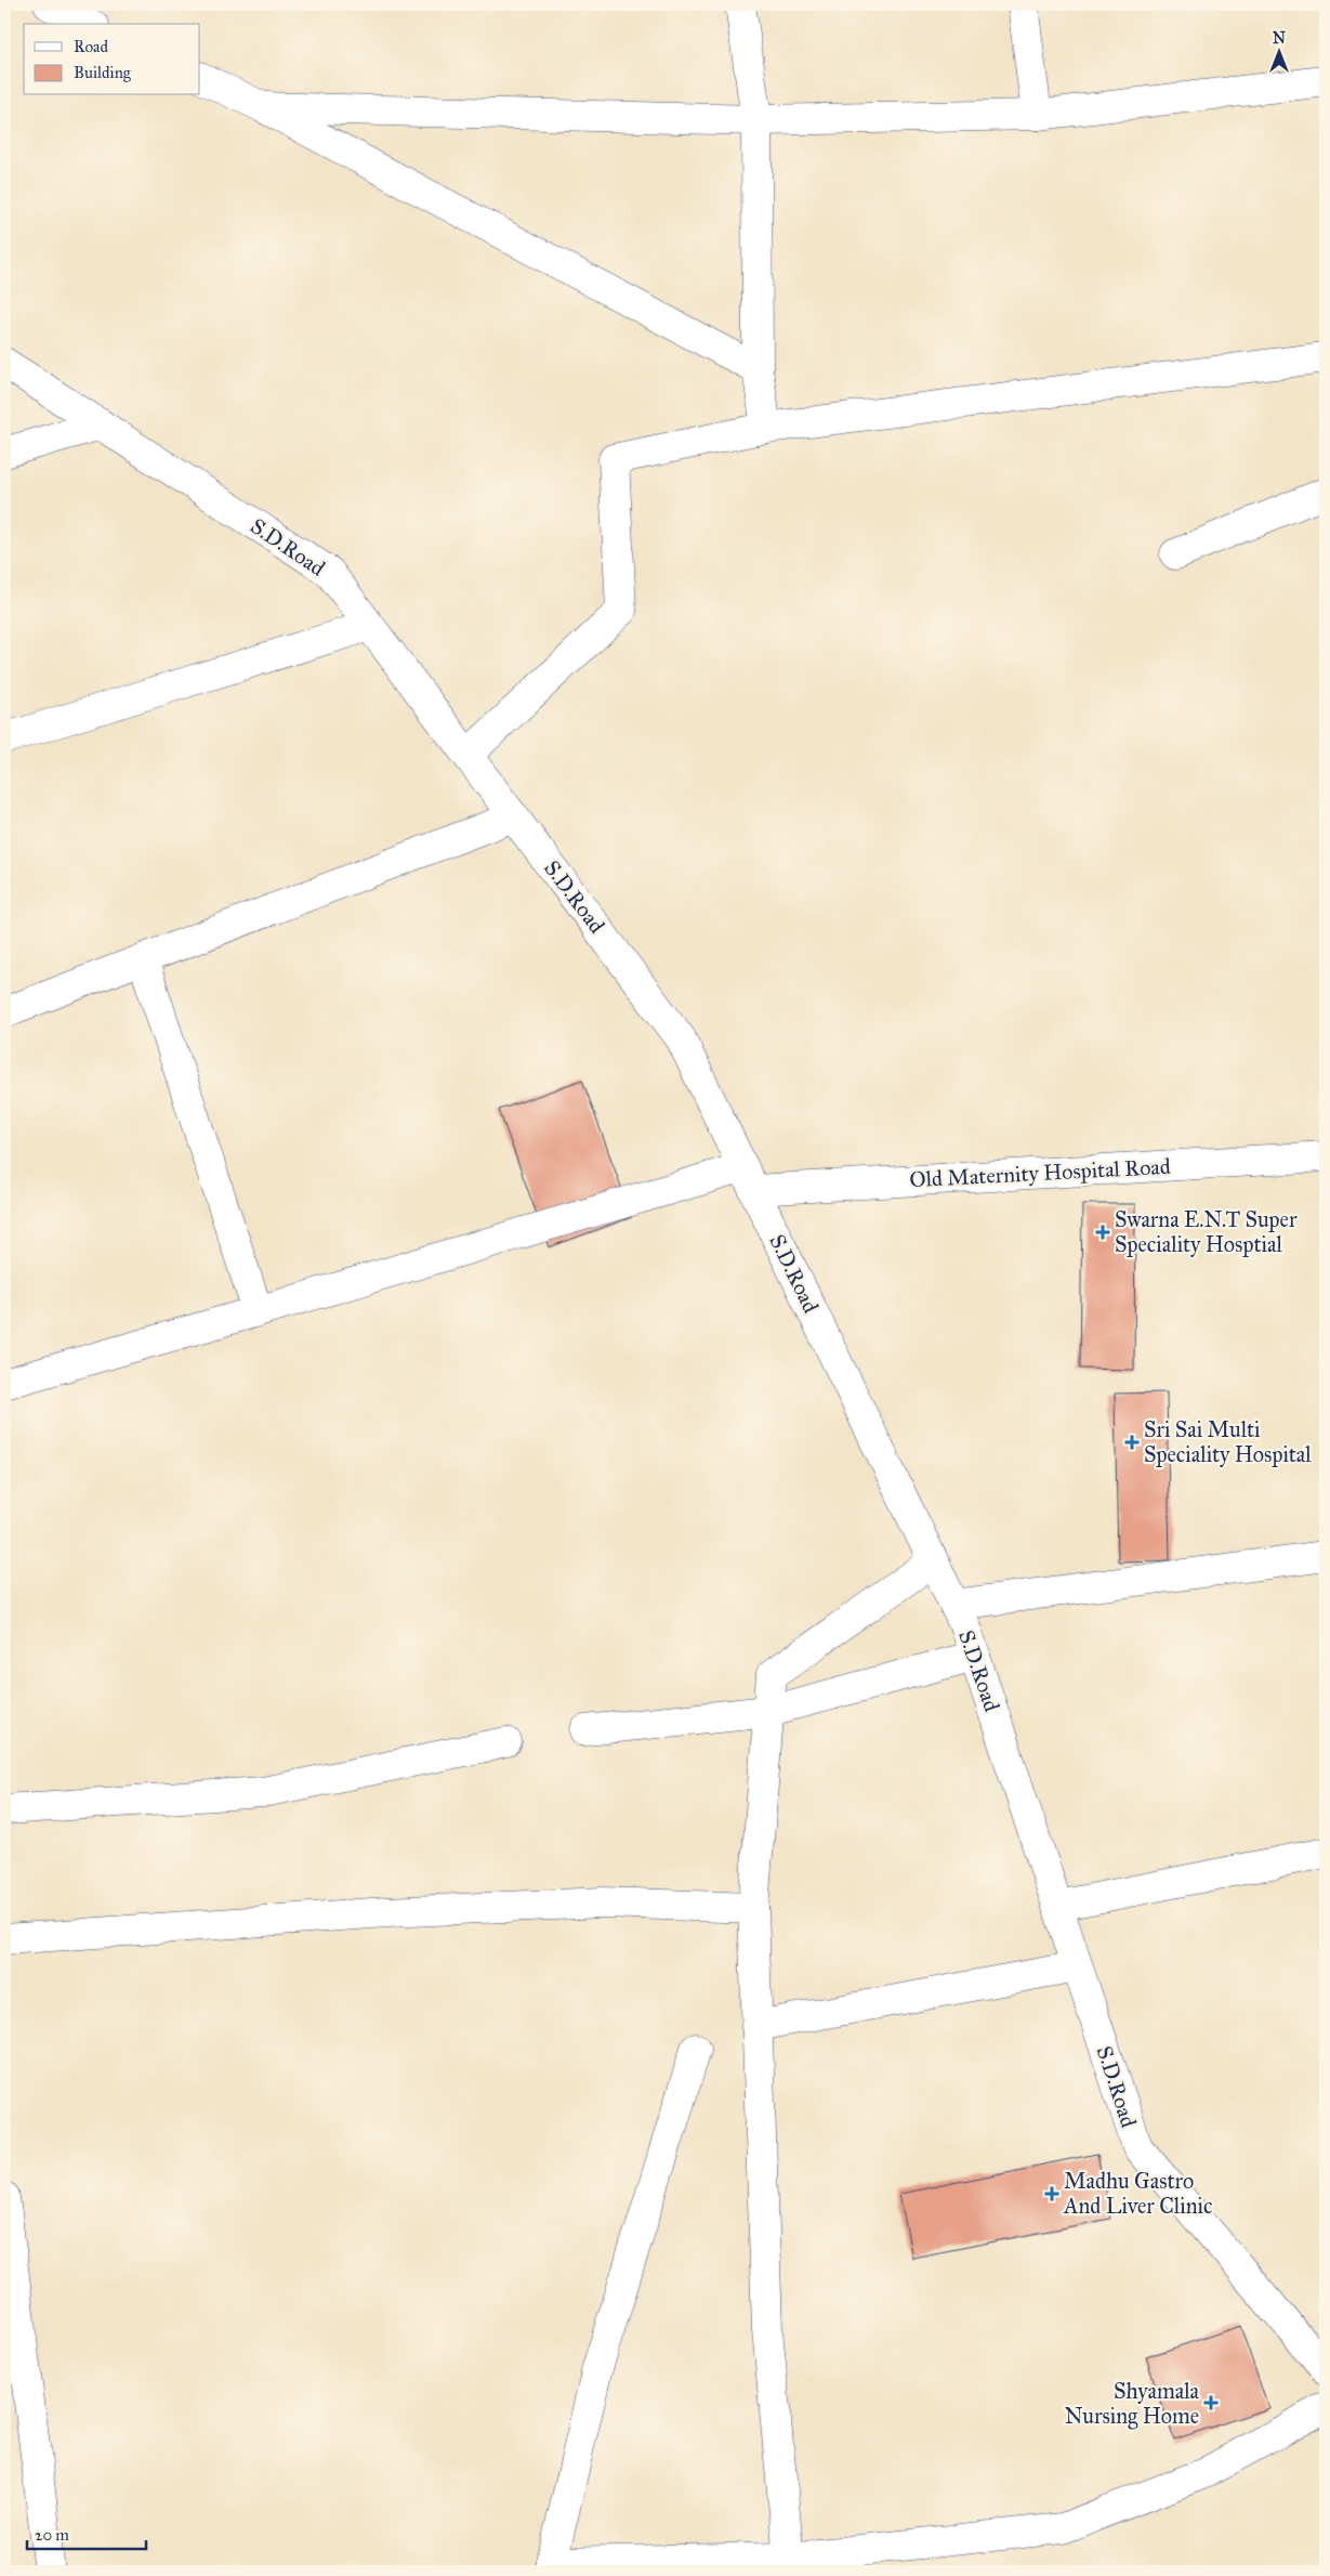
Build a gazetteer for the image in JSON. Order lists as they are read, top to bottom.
{
  "streets": {
    "street": ["S.D.Road", "Old Maternity Hospital Road"]
  },
  "crossings": [
    ["S.D.Road", "Old Maternity Hospital Road"]
  ],
  "places": {
    "health": [
      "Swarna E.N.T Super Speciality Hosptial",
      "Sri Sai Multi Speciality Hospital",
      "Madhu Gastro And Liver Clinic",
      "Shyamala Nursing Home"
    ]
  },
  "legend": ["Road", "Building"],
  "scale_bar": "20 m",
  "north": "top"
}
